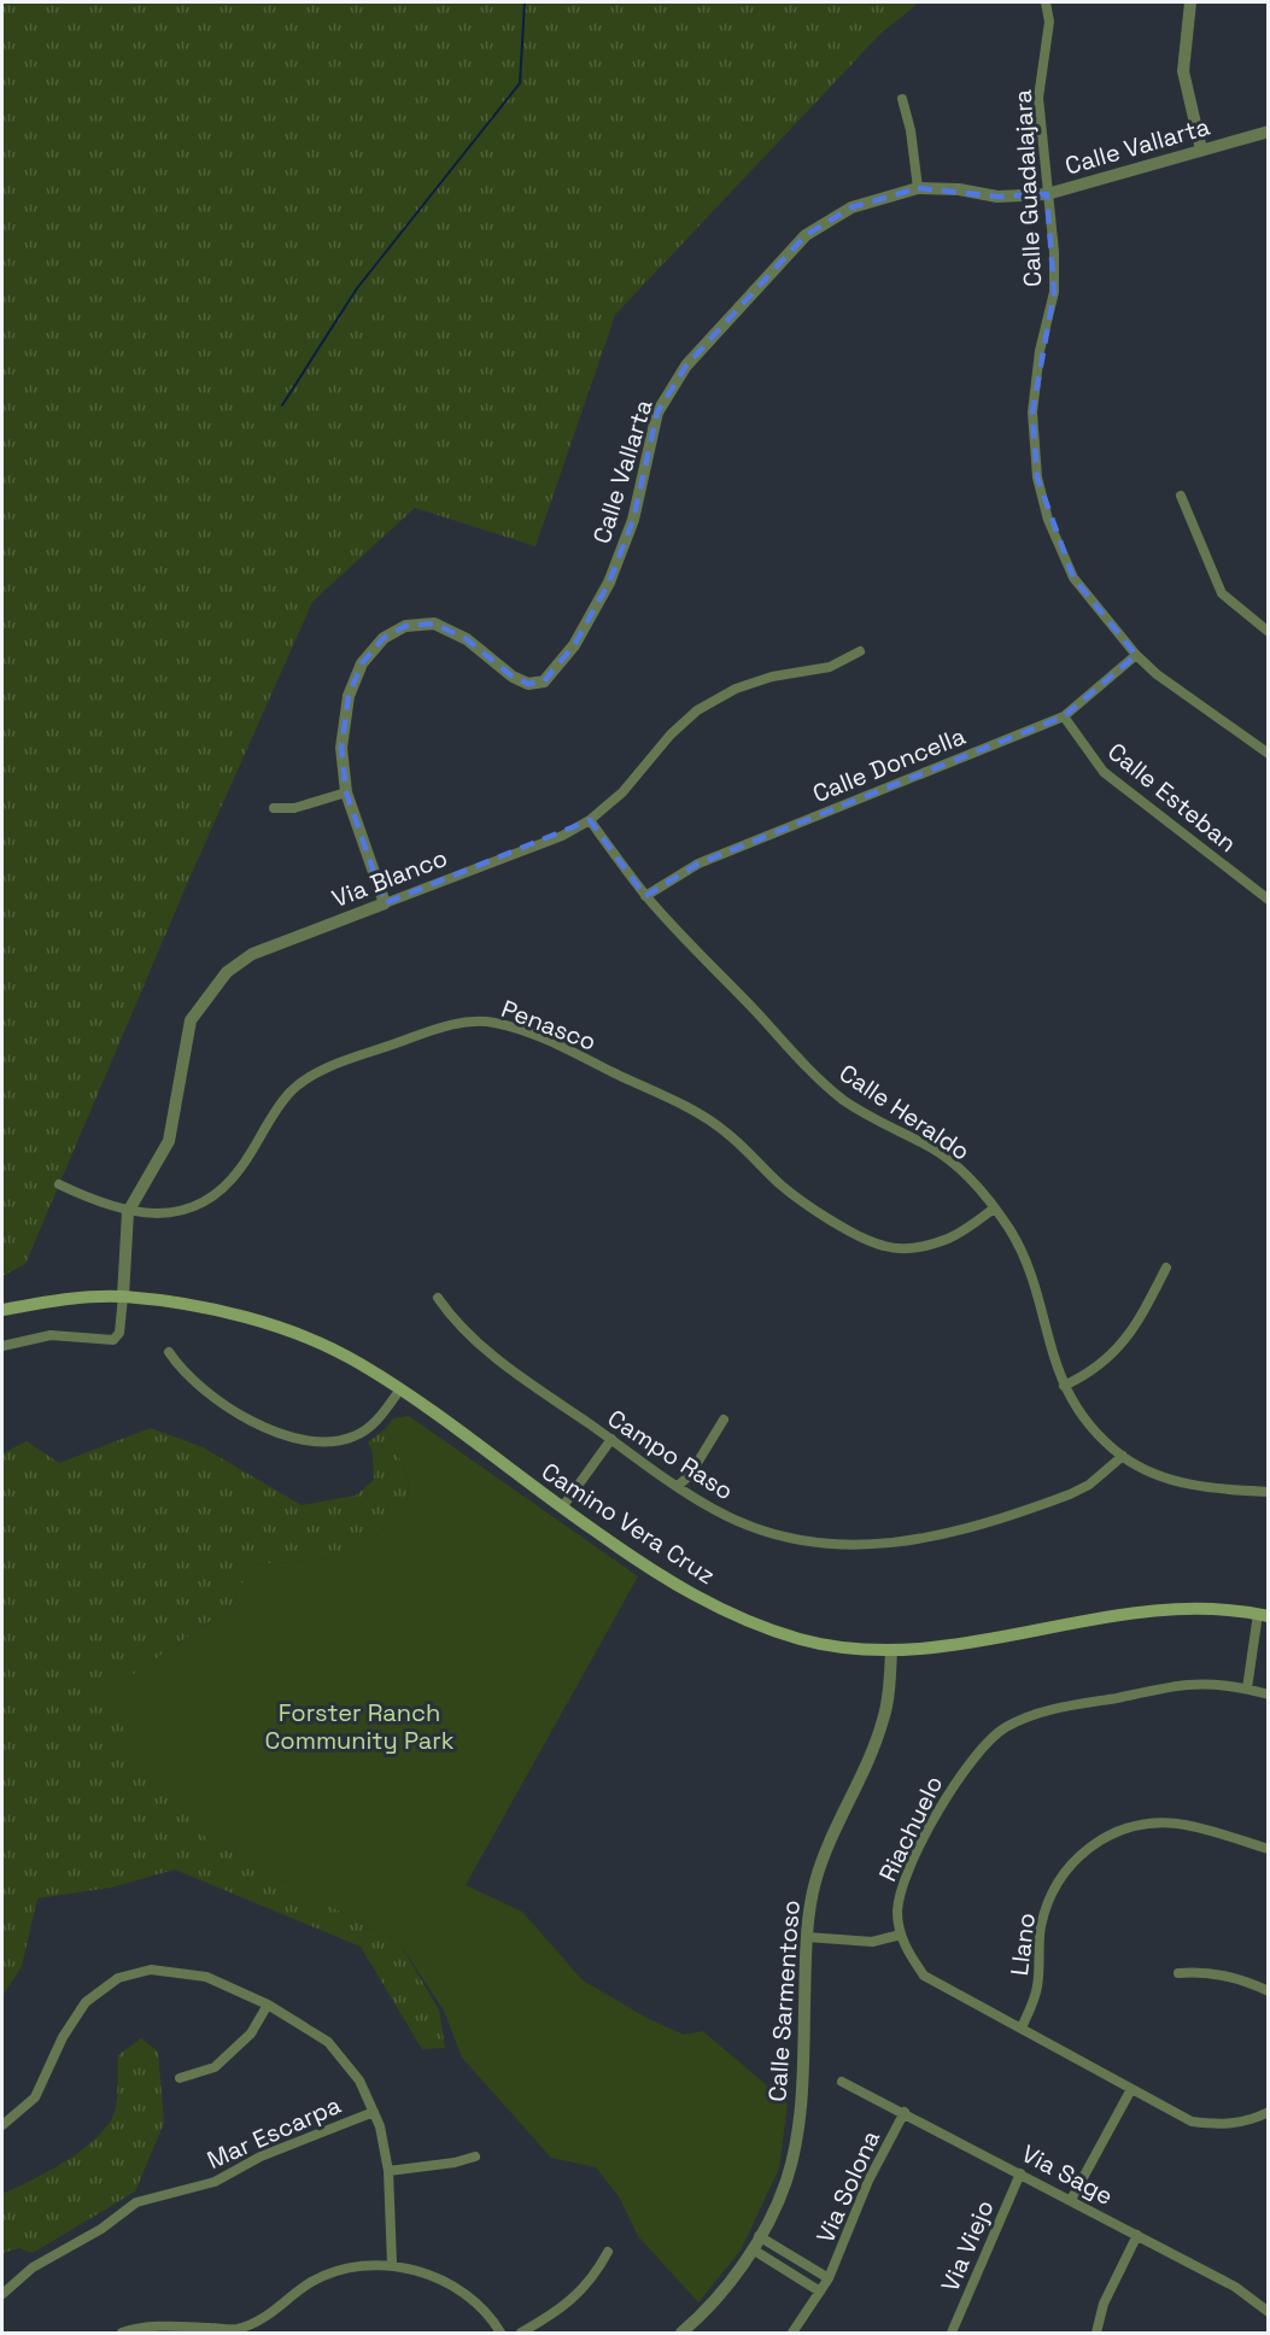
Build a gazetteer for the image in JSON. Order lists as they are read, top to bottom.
{
  "streets": {
    "main road": ["Camino Vera Cruz"],
    "street": [
      "Calle Vallarta",
      "Calle Guadalajara",
      "Calle Doncella",
      "Calle Esteban",
      "Via Blanco",
      "Penasco",
      "Calle Heraldo",
      "Campo Raso",
      "Riachuelo",
      "Llano",
      "Calle Sarmentoso",
      "Mar Escarpa",
      "Via Sage",
      "Via Solona",
      "Via Viejo"
    ]
  },
  "crossings": [
    ["Calle Vallarta", "Calle Guadalajara"],
    ["Calle Vallarta", "Via Blanco"],
    ["Calle Guadalajara", "Calle Doncella"],
    ["Calle Doncella", "Calle Esteban"],
    ["Calle Doncella", "Calle Heraldo"],
    ["Via Blanco", "Penasco"],
    ["Via Blanco", "Calle Heraldo"],
    ["Via Blanco", "Camino Vera Cruz"],
    ["Penasco", "Calle Heraldo"],
    ["Calle Heraldo", "Campo Raso"],
    ["Camino Vera Cruz", "Calle Sarmentoso"],
    ["Riachuelo", "Llano"],
    ["Calle Sarmentoso", "Via Solona"],
    ["Via Sage", "Via Solona"],
    ["Via Sage", "Via Viejo"]
  ],
  "parks": ["Forster Ranch Community Park"]
}
